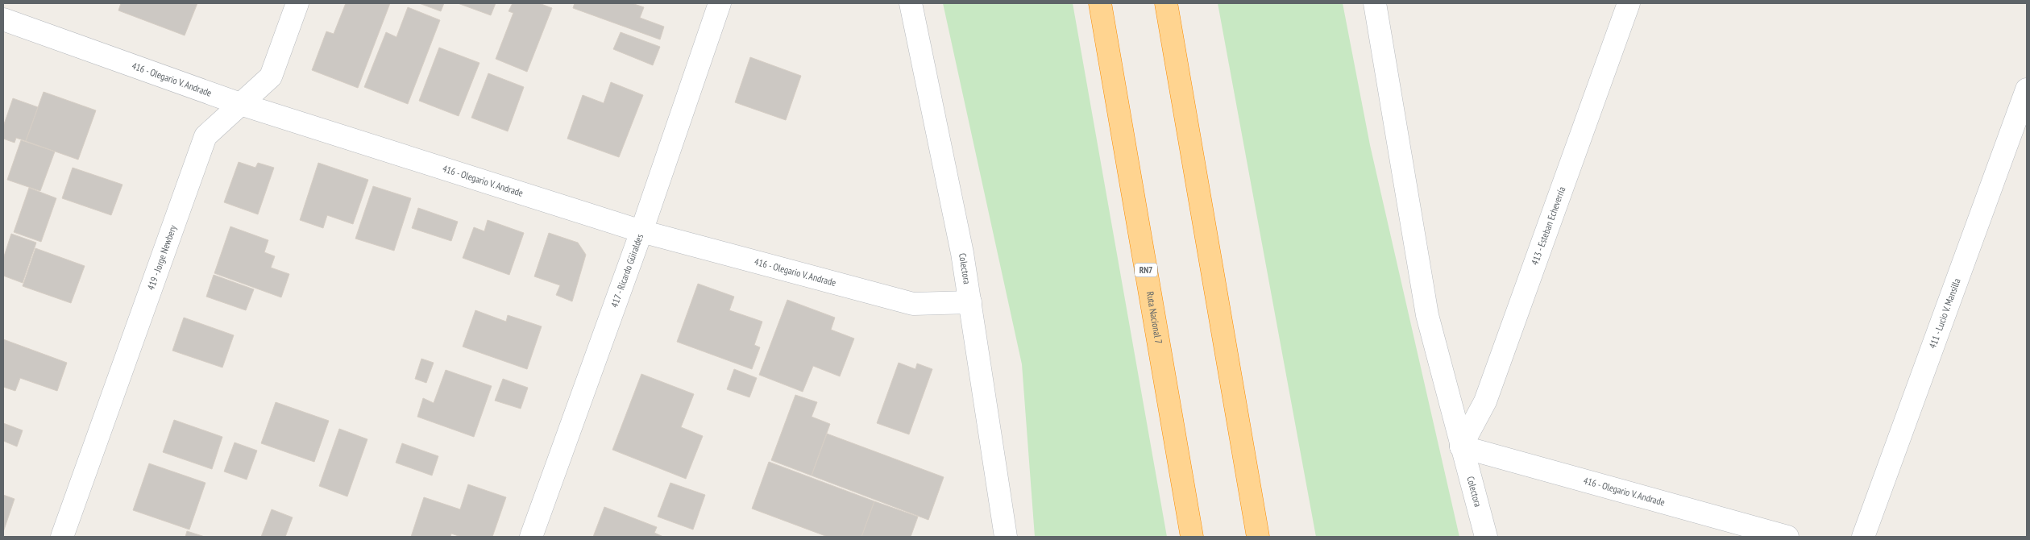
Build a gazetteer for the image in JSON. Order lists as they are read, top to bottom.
{
  "streets": {
    "highway": ["RN7", "Ruta Nacional 7"],
    "street": [
      "416 - Olegario V. Andrade",
      "413 - Esteban Echeverría",
      "419 - Jorge Newbery",
      "Colectora",
      "417 - Ricardo Güiraldes",
      "411 - Lucio V. Mansilla"
    ]
  },
  "crossings": [
    ["416 - Olegario V. Andrade", "413 - Esteban Echeverría"],
    ["416 - Olegario V. Andrade", "419 - Jorge Newbery"],
    ["416 - Olegario V. Andrade", "Colectora"],
    ["416 - Olegario V. Andrade", "417 - Ricardo Güiraldes"],
    ["413 - Esteban Echeverría", "Colectora"]
  ]
}
